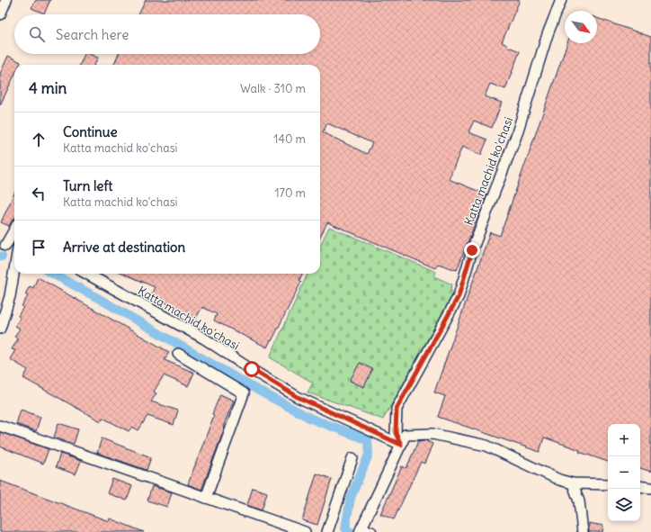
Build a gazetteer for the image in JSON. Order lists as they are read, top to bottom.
{
  "streets": {
    "street": ["Katta machid ko'chasi"]
  },
  "north": "bottom right",
  "page": {
    "search": "Search here",
    "heading": ["4 min", "Walk · 310 m"],
    "list": [
      ["Continue", "Katta machid ko'chasi", "140 m"],
      ["Turn left", "Katta machid ko'chasi", "170 m"],
      "Arrive at destination"
    ],
    "map_buttons": ["+", "−"]
  }
}
